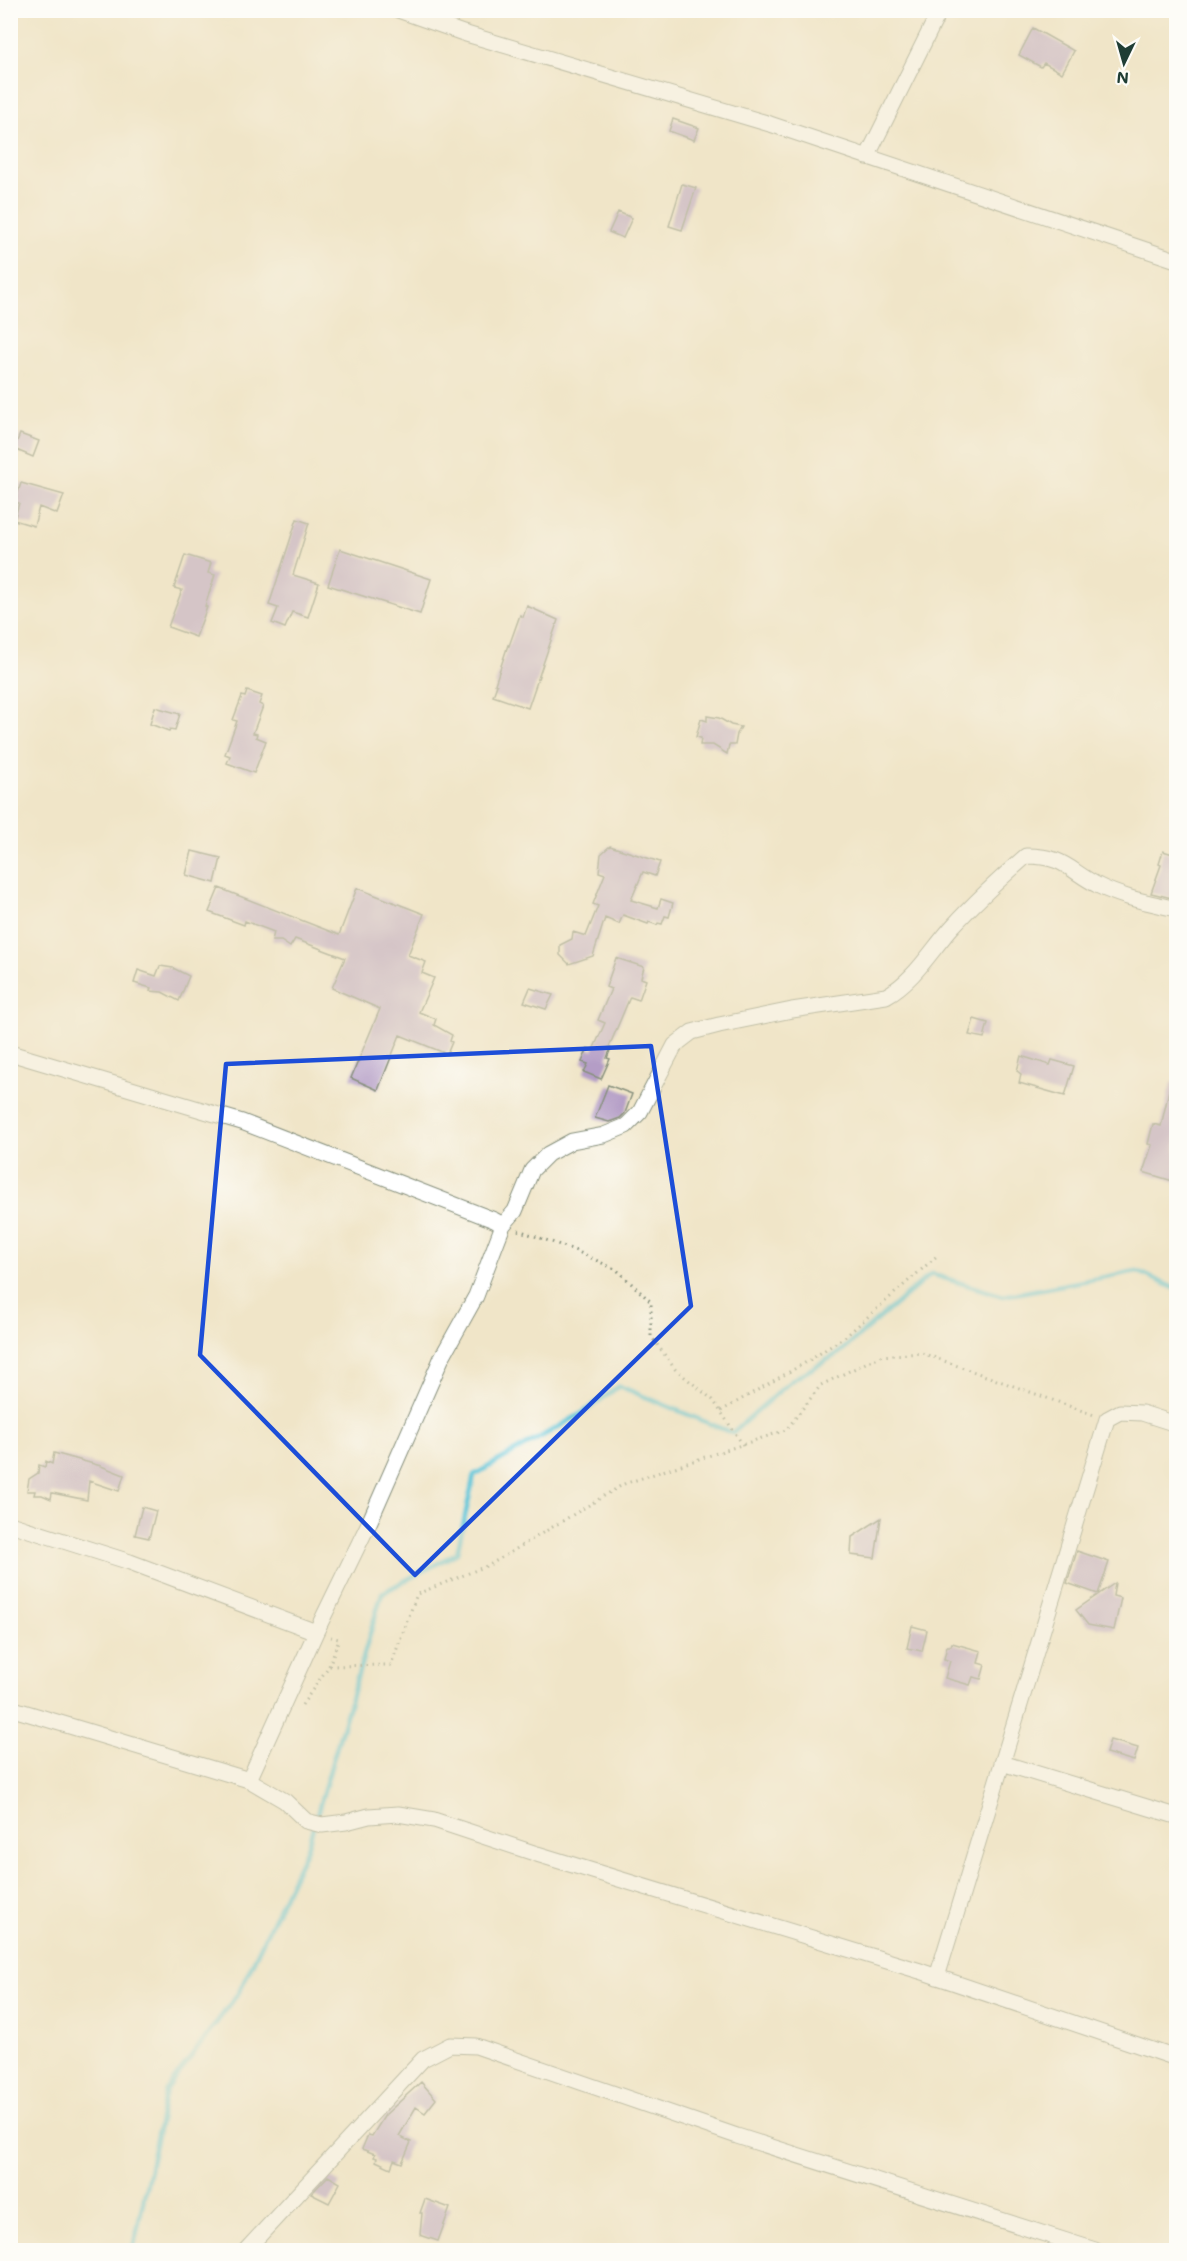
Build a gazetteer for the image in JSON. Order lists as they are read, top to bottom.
{
  "north": "bottom"
}
